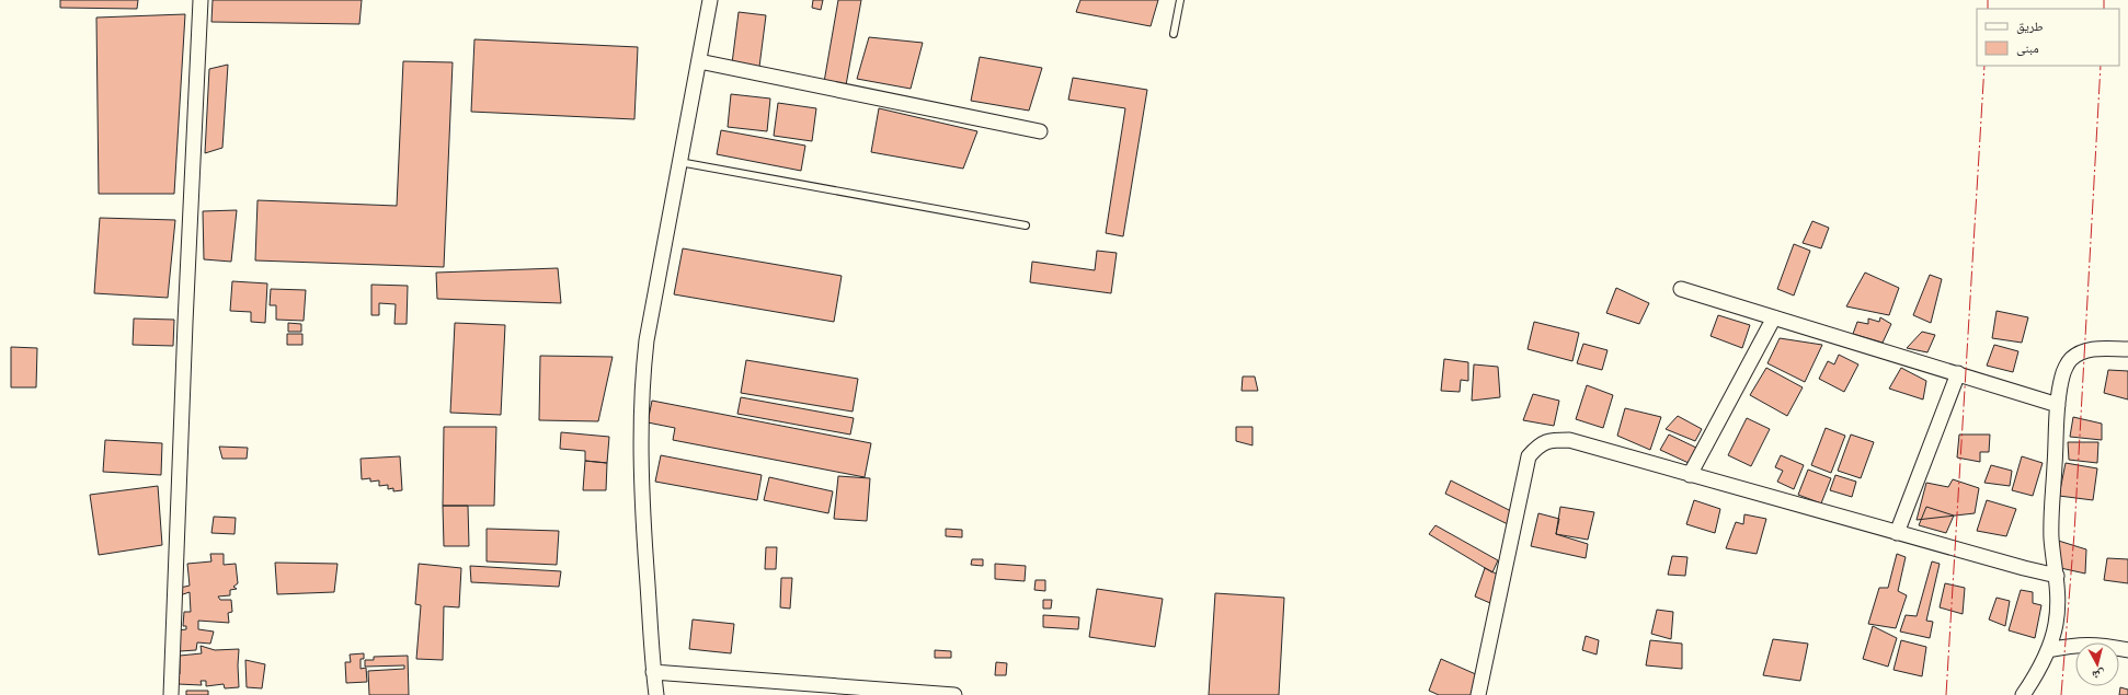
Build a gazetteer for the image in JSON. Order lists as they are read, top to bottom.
{
  "legend": ["طريق", "مبنى"],
  "north": "bottom"
}
